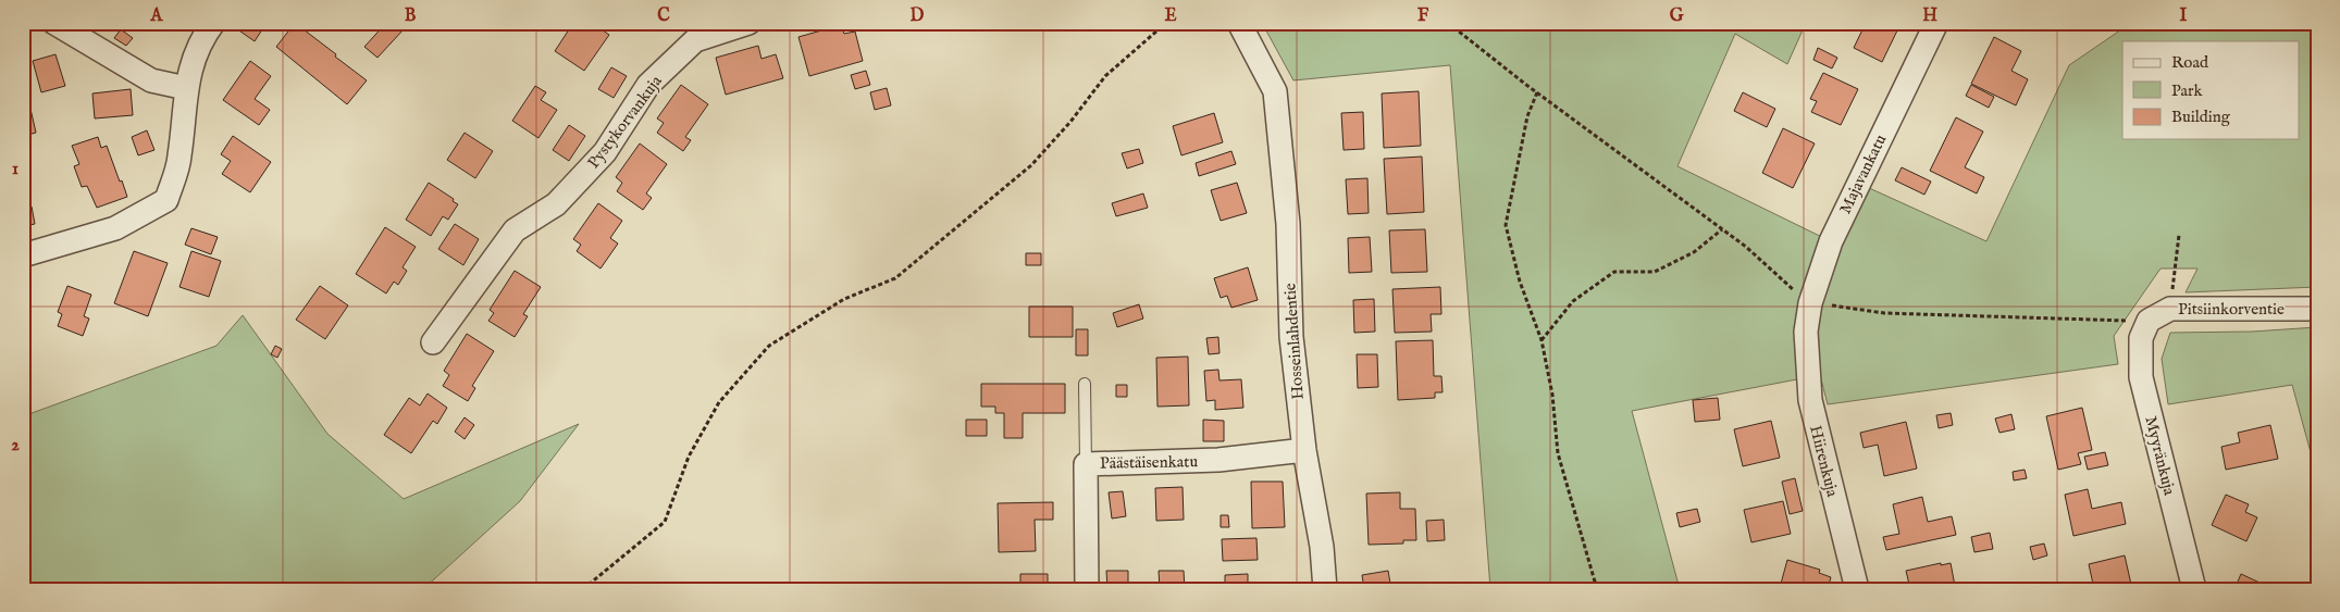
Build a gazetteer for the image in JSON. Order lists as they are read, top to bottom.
{
  "streets": {
    "street": [
      "Pystykorvankuja",
      "Majavankatu",
      "Pitsiinkorventie",
      "Hosseinlahdentie",
      "Myyränkuja",
      "Hiirenkuja",
      "Päästäisenkatu"
    ]
  },
  "crossings": [
    ["Majavankatu", "Hiirenkuja"],
    ["Pitsiinkorventie", "Myyränkuja"],
    ["Hosseinlahdentie", "Päästäisenkatu"]
  ],
  "legend": ["Road", "Park", "Building"],
  "grid": {
    "columns": [
      "A",
      "B",
      "C",
      "D",
      "E",
      "F",
      "G",
      "H",
      "I"
    ],
    "rows": ["1", "2"]
  }
}
